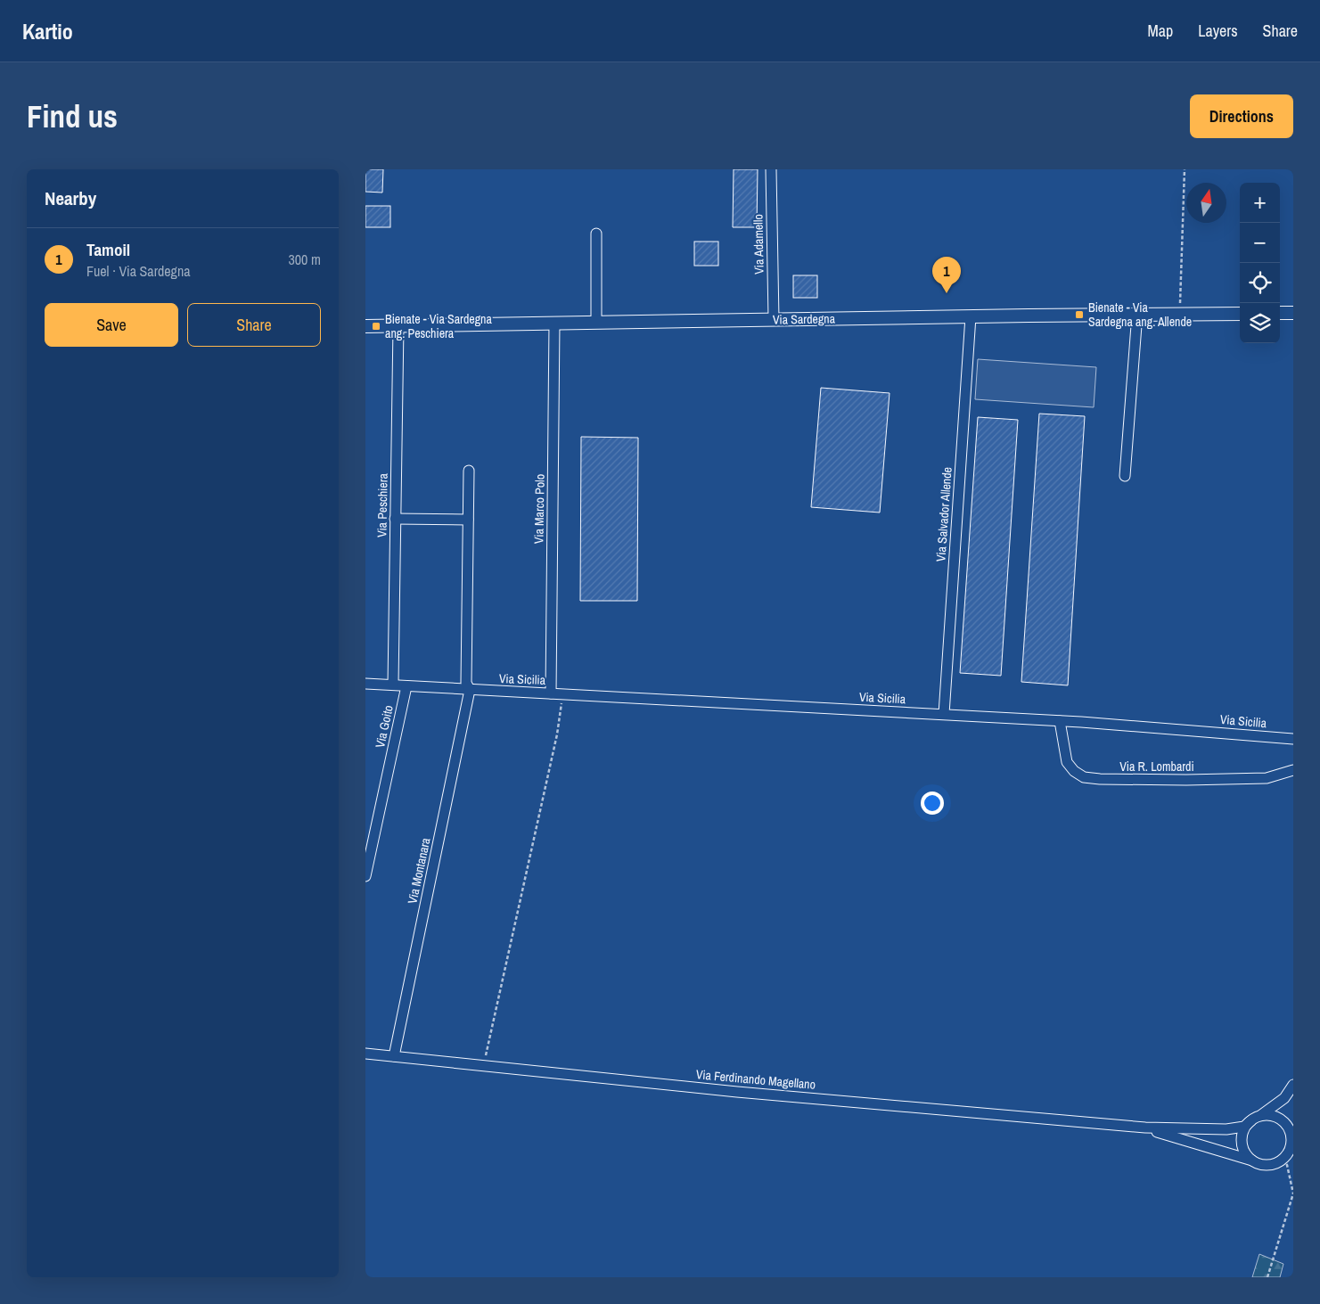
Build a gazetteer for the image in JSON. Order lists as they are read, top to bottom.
{
  "streets": {
    "street": [
      "Via Adamello",
      "Via Sardegna",
      "Via Peschiera",
      "Via Marco Polo",
      "Via Salvador Allende",
      "Via Sicilia",
      "Via Goito",
      "Via R. Lombardi",
      "Via Montanara",
      "Via Ferdinando Magellano"
    ]
  },
  "crossings": [
    ["Via Adamello", "Via Sardegna"],
    ["Via Sardegna", "Via Peschiera"],
    ["Via Sardegna", "Via Marco Polo"],
    ["Via Sardegna", "Via Salvador Allende"],
    ["Via Peschiera", "Via Sicilia"],
    ["Via Marco Polo", "Via Sicilia"],
    ["Via Salvador Allende", "Via Sicilia"],
    ["Via Sicilia", "Via Goito"],
    ["Via Sicilia", "Via R. Lombardi"],
    ["Via Sicilia", "Via Montanara"],
    ["Via Montanara", "Via Ferdinando Magellano"]
  ],
  "places": {
    "transit": ["Bienate - Via Sardegna ang. Allende", "Bienate - Via Sardegna ang. Peschiera"]
  },
  "north": "top",
  "page": {
    "header": "Kartio",
    "nav": ["Map", "Layers", "Share"],
    "buttons": [
      "Directions",
      ["Save", "Share"]
    ],
    "title": "Find us",
    "heading": "Nearby",
    "map_buttons": ["+", "−"],
    "list": [
      {
        "mark": "1",
        "name": "Tamoil",
        "note": "Fuel · Via Sardegna",
        "value": "300 m"
      }
    ],
    "pins": "1"
  }
}
